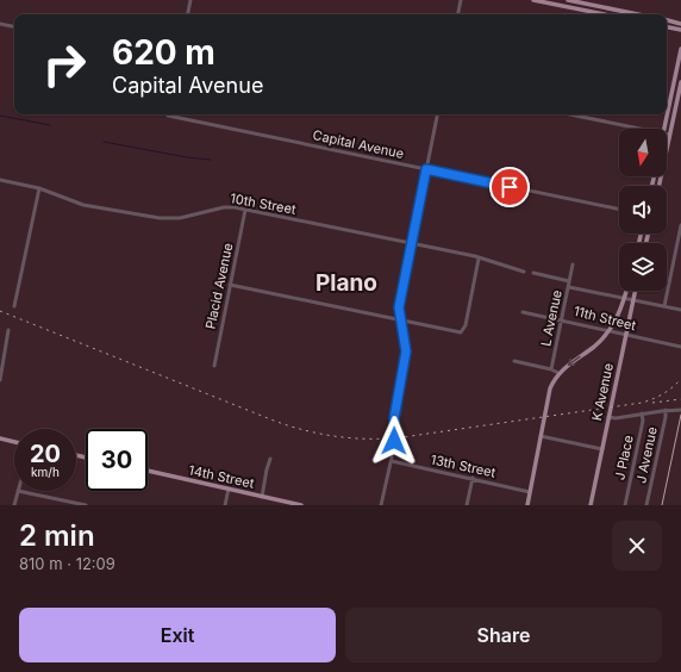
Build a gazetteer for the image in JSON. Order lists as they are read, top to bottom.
{
  "streets": {
    "main road": ["K Avenue", "14th Street"],
    "street": [
      "Capital Avenue",
      "10th Street",
      "Placid Avenue",
      "L Avenue",
      "11th Street",
      "J Avenue",
      "J Place",
      "13th Street"
    ]
  },
  "crossings": [
    ["10th Street", "Placid Avenue"],
    ["L Avenue", "11th Street"],
    ["11th Street", "K Avenue"]
  ],
  "districts": ["Plano"],
  "north": "bottom",
  "page": {
    "turn": ["620 m", "Capital Avenue"],
    "speed": "20 km/h",
    "limit": "30",
    "heading": ["2 min", "810 m · 12:09"],
    "buttons": ["Exit", "Share"]
  }
}
